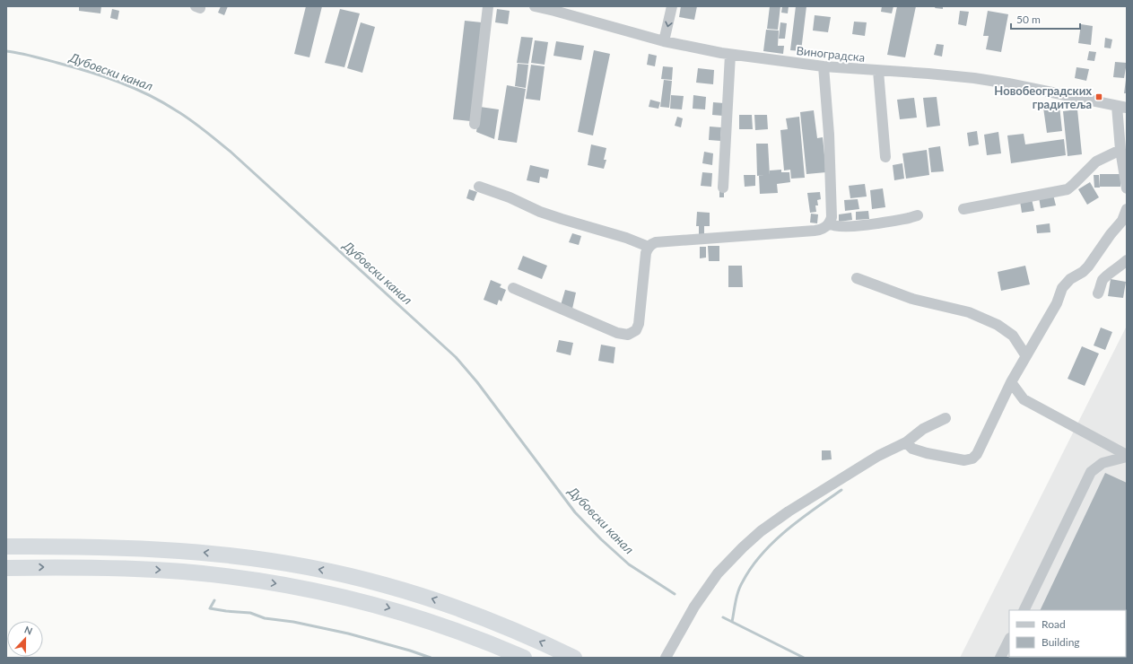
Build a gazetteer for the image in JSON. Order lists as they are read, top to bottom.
{
  "streets": {
    "street": ["Виноградска"]
  },
  "water": ["Дубовски канал"],
  "places": {
    "transit": ["Новобеоградских градитеља"]
  },
  "legend": ["Road", "Building"],
  "scale_bar": "50 m",
  "north": "top"
}
